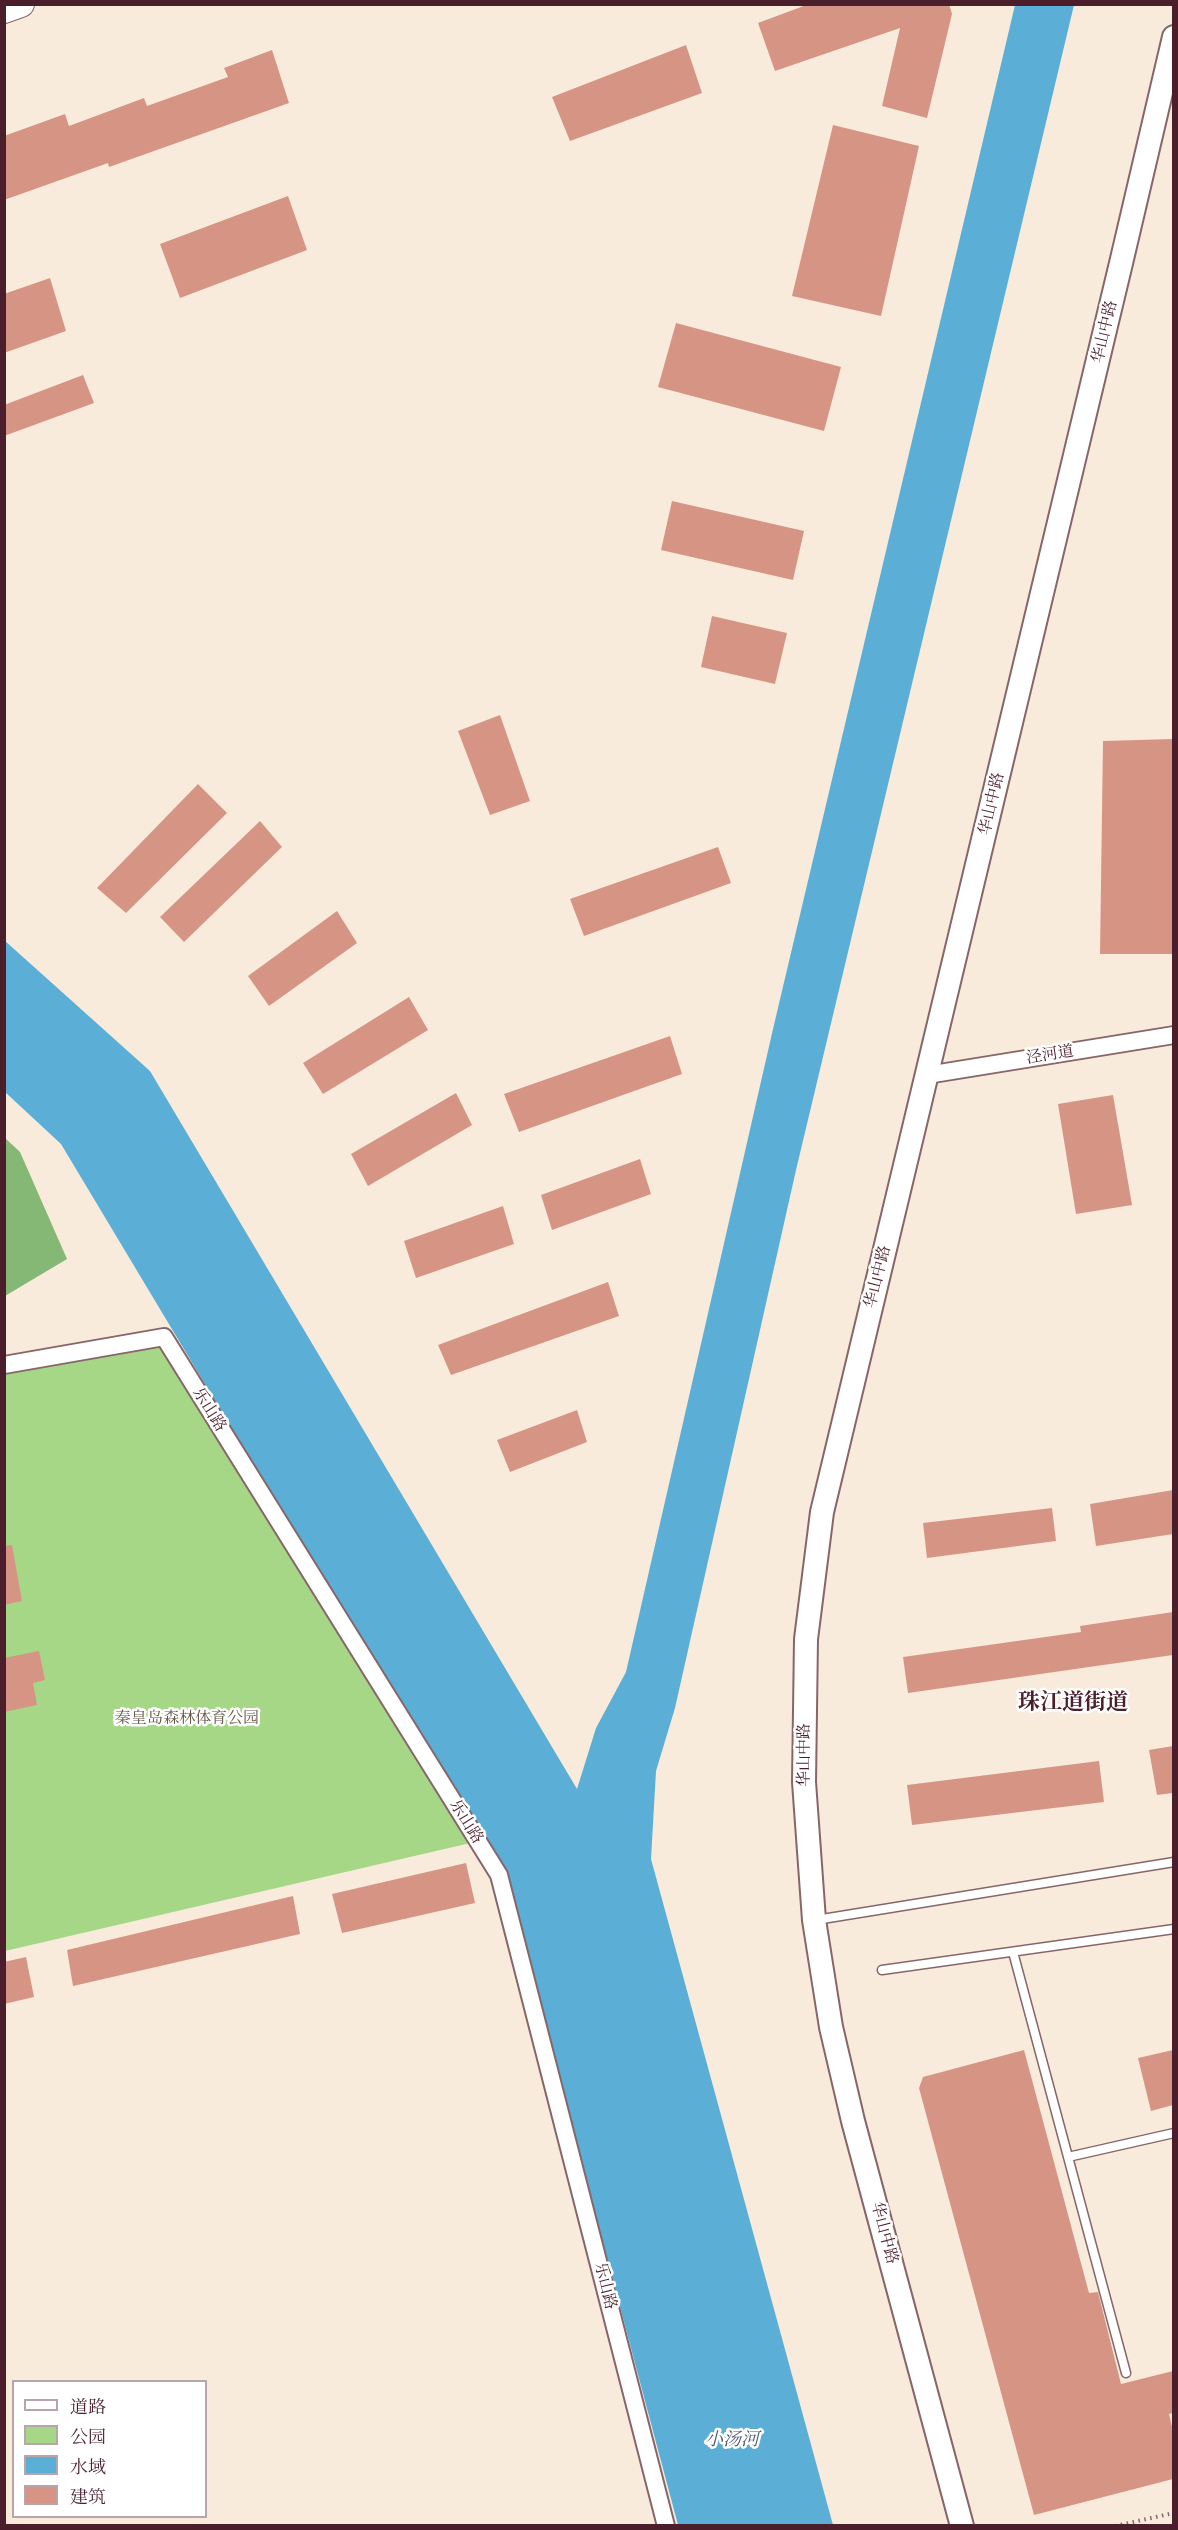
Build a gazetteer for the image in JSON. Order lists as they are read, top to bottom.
{
  "streets": {
    "street": ["华山中路", "泾河道", "乐山路"]
  },
  "crossings": [
    ["华山中路", "泾河道"]
  ],
  "districts": ["珠江道街道"],
  "water": ["小汤河"],
  "parks": ["秦皇岛森林体育公园"],
  "legend": [
    "道路",
    "公园",
    "水域",
    "建筑"
  ]
}
